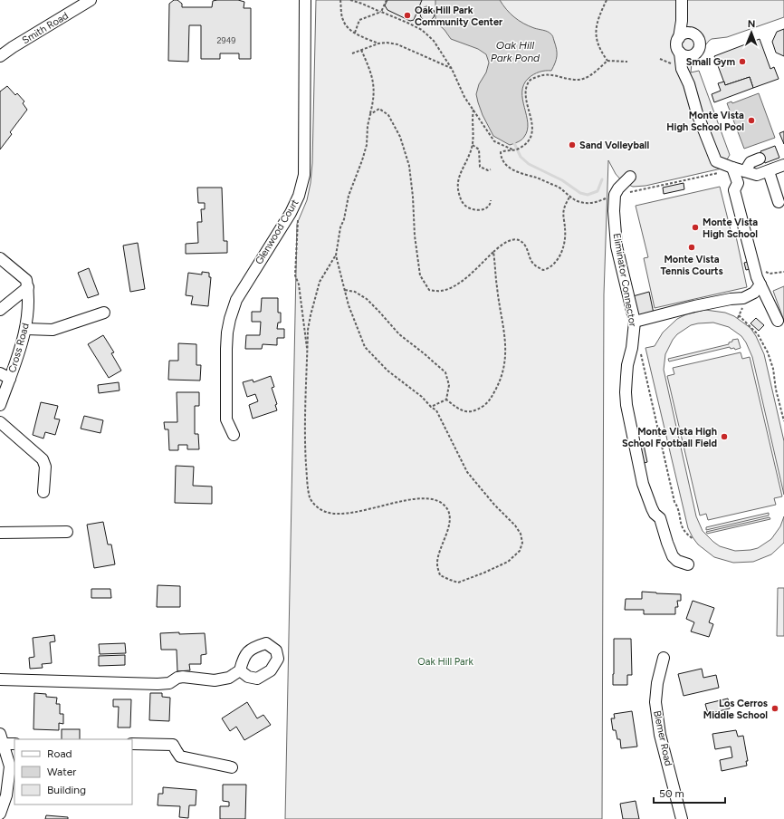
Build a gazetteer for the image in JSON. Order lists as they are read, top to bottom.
{
  "streets": {
    "street": [
      "Smith Road",
      "Glenwood Court",
      "Eliminator Connector",
      "Cross Road",
      "Blemer Road"
    ]
  },
  "water": ["Oak Hill Park Pond"],
  "parks": ["Oak Hill Park"],
  "places": [
    "Oak Hill Park Community Center",
    "Small Gym",
    "Monte Vista High School Pool",
    "Sand Volleyball",
    "Monte Vista High School",
    "Monte Vista Tennis Courts",
    "Monte Vista High School Football Field",
    "Los Cerros Middle School"
  ],
  "house_numbers": ["2949"],
  "legend": ["Road", "Water", "Building"],
  "scale_bar": "50 m",
  "north": "top"
}
